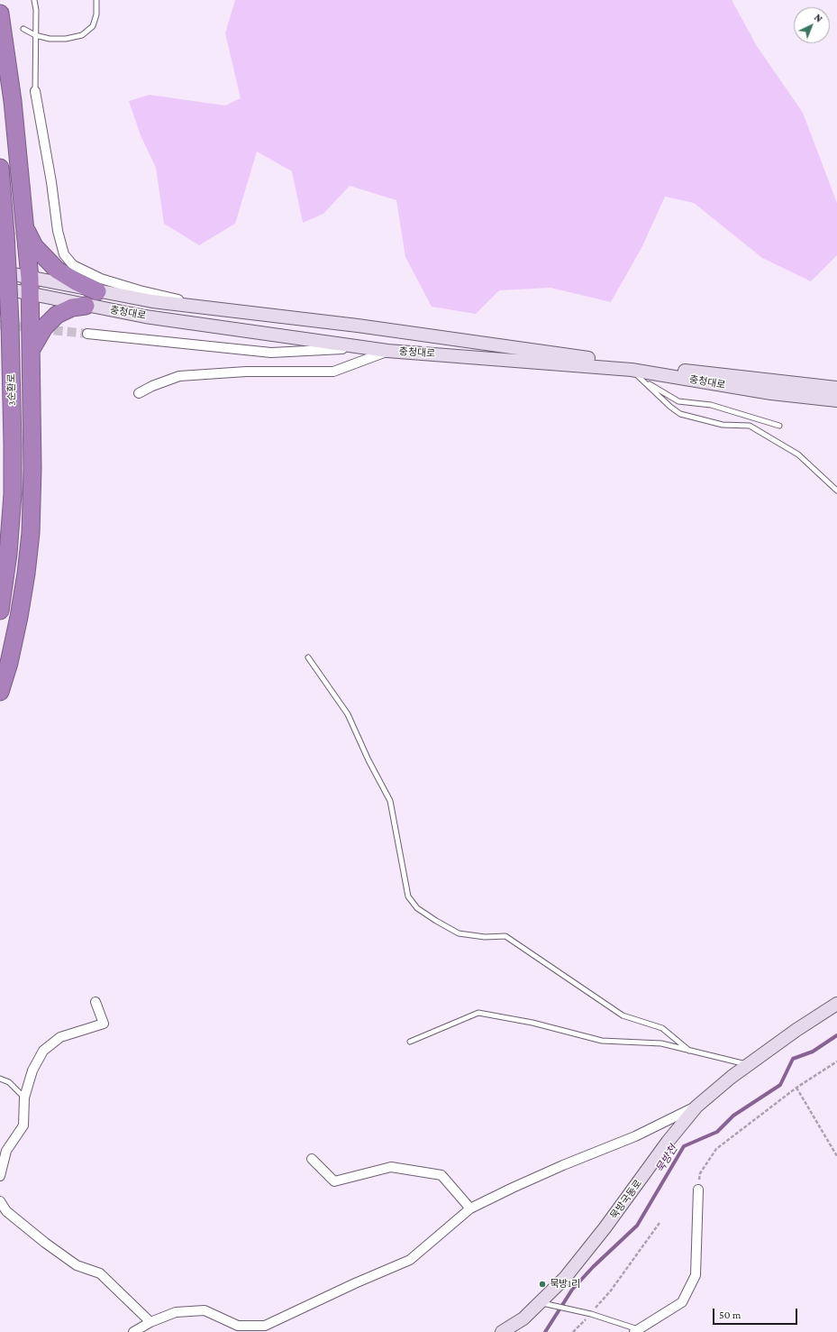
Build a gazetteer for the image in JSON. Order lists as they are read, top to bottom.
{
  "streets": {
    "highway": ["3순환로"],
    "main road": ["충청대로", "묵방국동로"]
  },
  "water": ["묵방천"],
  "places": ["묵방1리"],
  "scale_bar": "50 m",
  "north": "top right"
}
